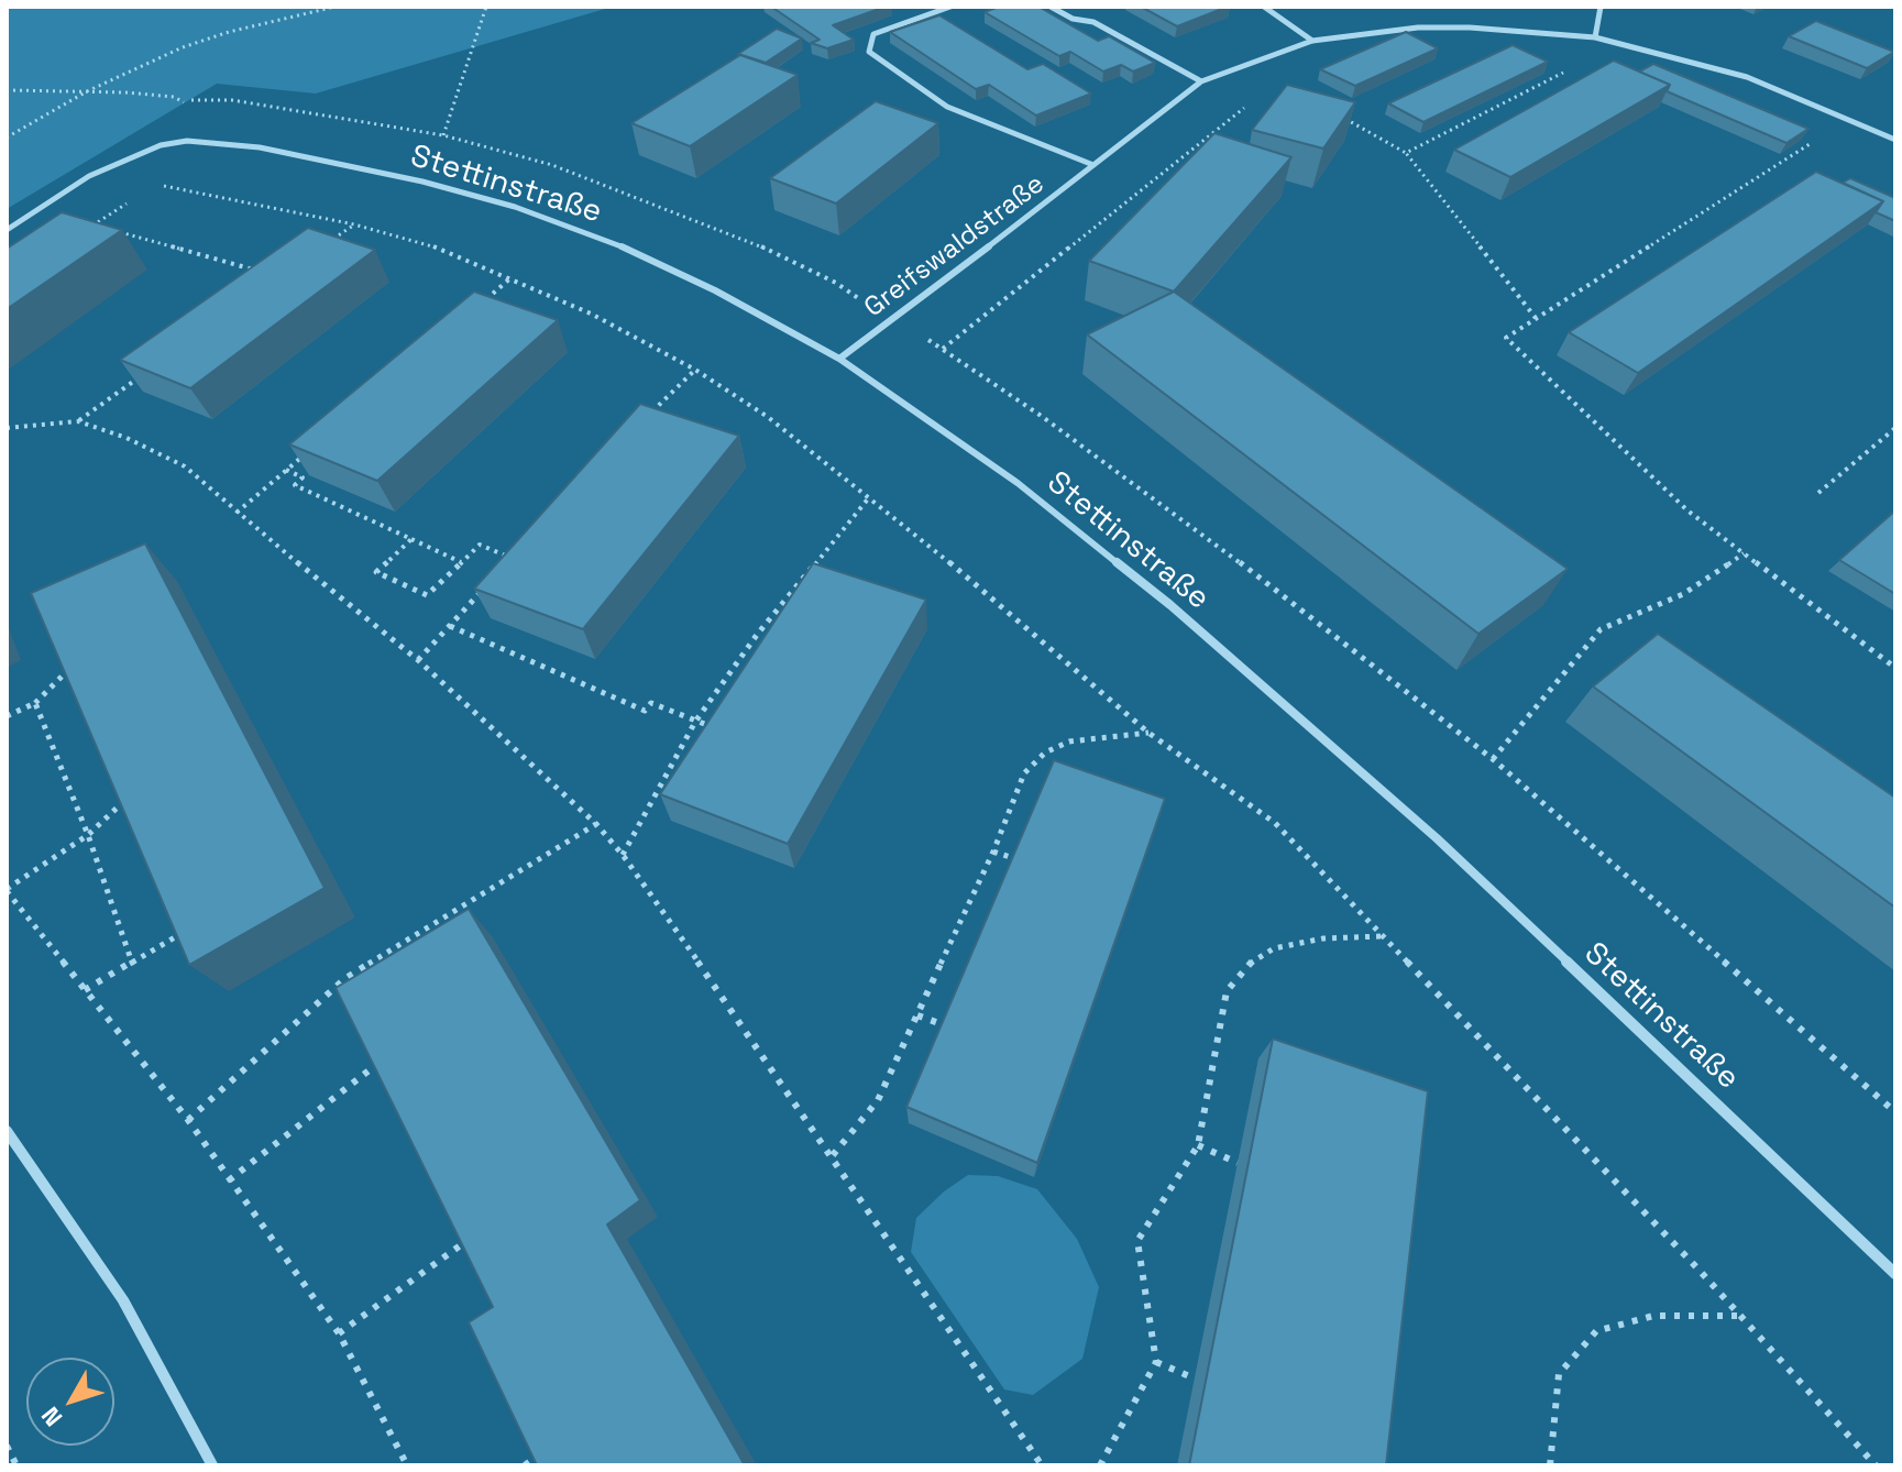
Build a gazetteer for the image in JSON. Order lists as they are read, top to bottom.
{
  "streets": {
    "street": ["Stettinstraße", "Greifswaldstraße"]
  },
  "crossings": [
    ["Stettinstraße", "Greifswaldstraße"]
  ],
  "north": "bottom left"
}
